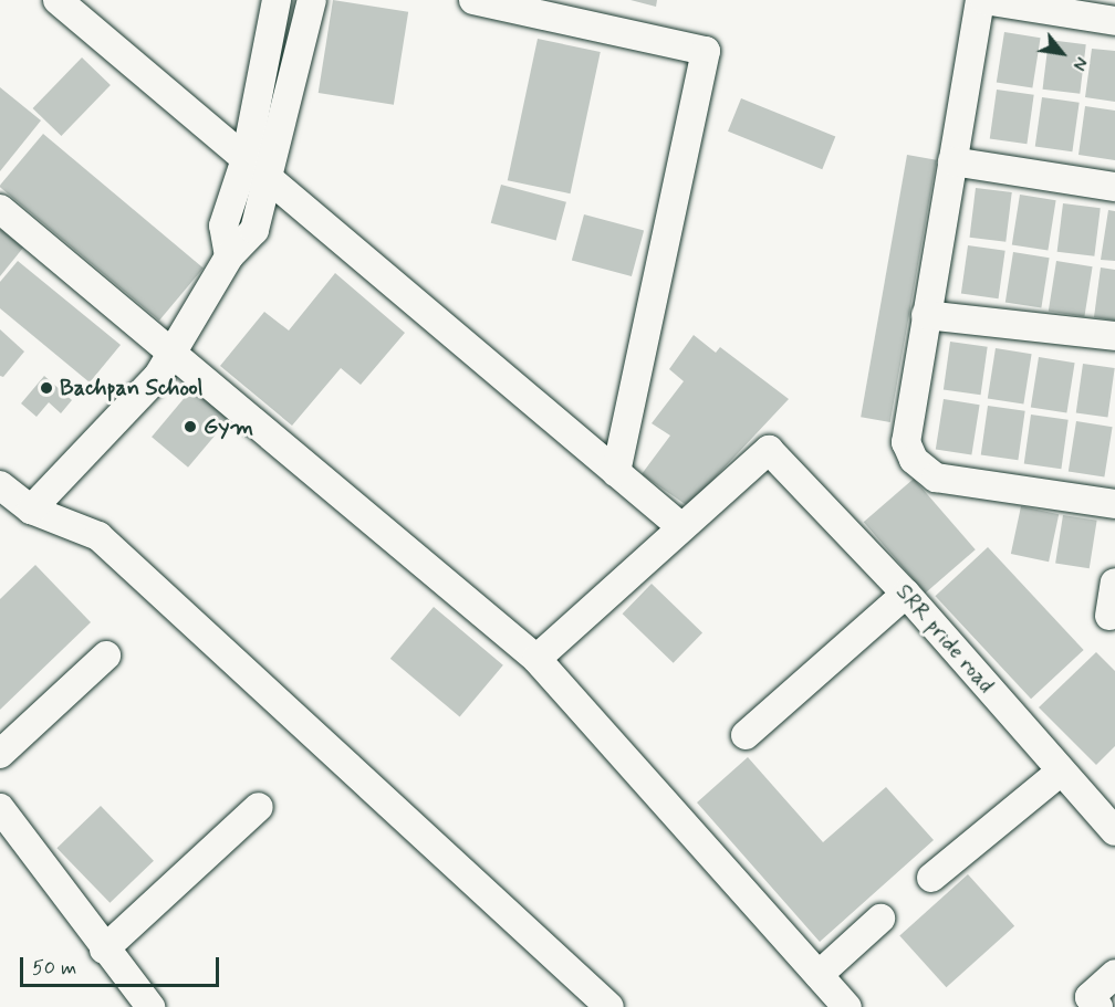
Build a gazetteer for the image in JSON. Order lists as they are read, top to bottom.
{
  "streets": {
    "street": ["SRR pride road"]
  },
  "places": ["Bachpan School", "Gym"],
  "scale_bar": "50 m",
  "north": "bottom right"
}
